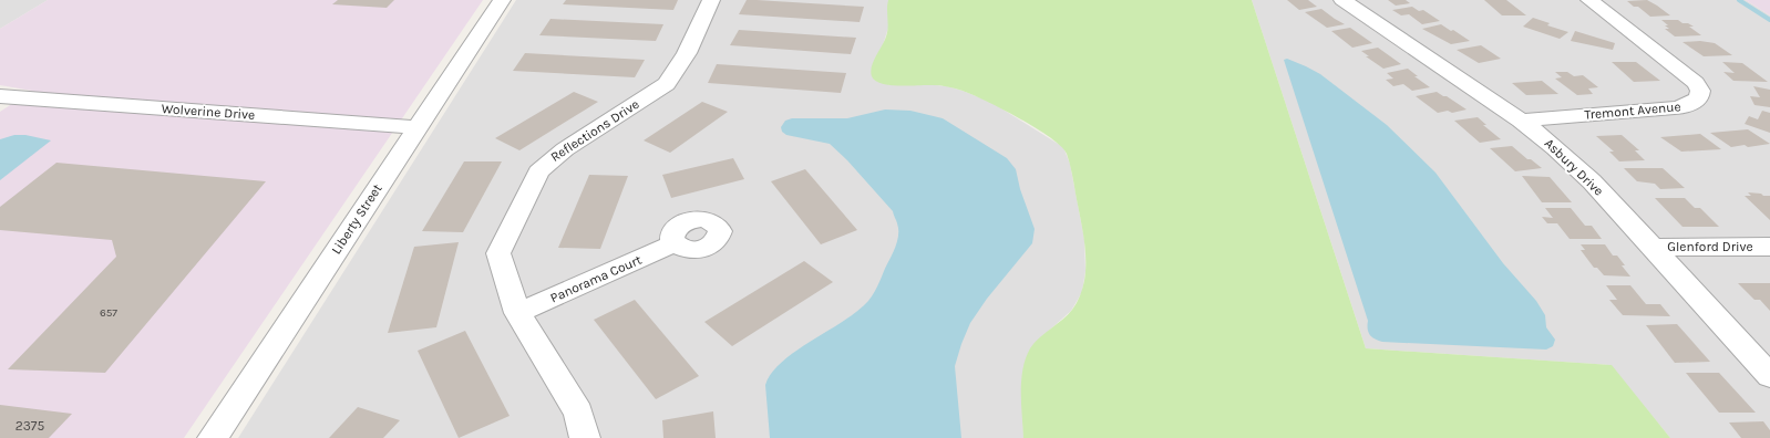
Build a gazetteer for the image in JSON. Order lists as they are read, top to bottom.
{
  "streets": {
    "street": [
      "Tremont Avenue",
      "Wolverine Drive",
      "Reflections Drive",
      "Asbury Drive",
      "Liberty Street",
      "Glenford Drive",
      "Panorama Court"
    ]
  },
  "crossings": [
    ["Tremont Avenue", "Asbury Drive"],
    ["Wolverine Drive", "Liberty Street"],
    ["Reflections Drive", "Panorama Court"],
    ["Asbury Drive", "Glenford Drive"]
  ],
  "house_numbers": ["657", "2375"]
}
